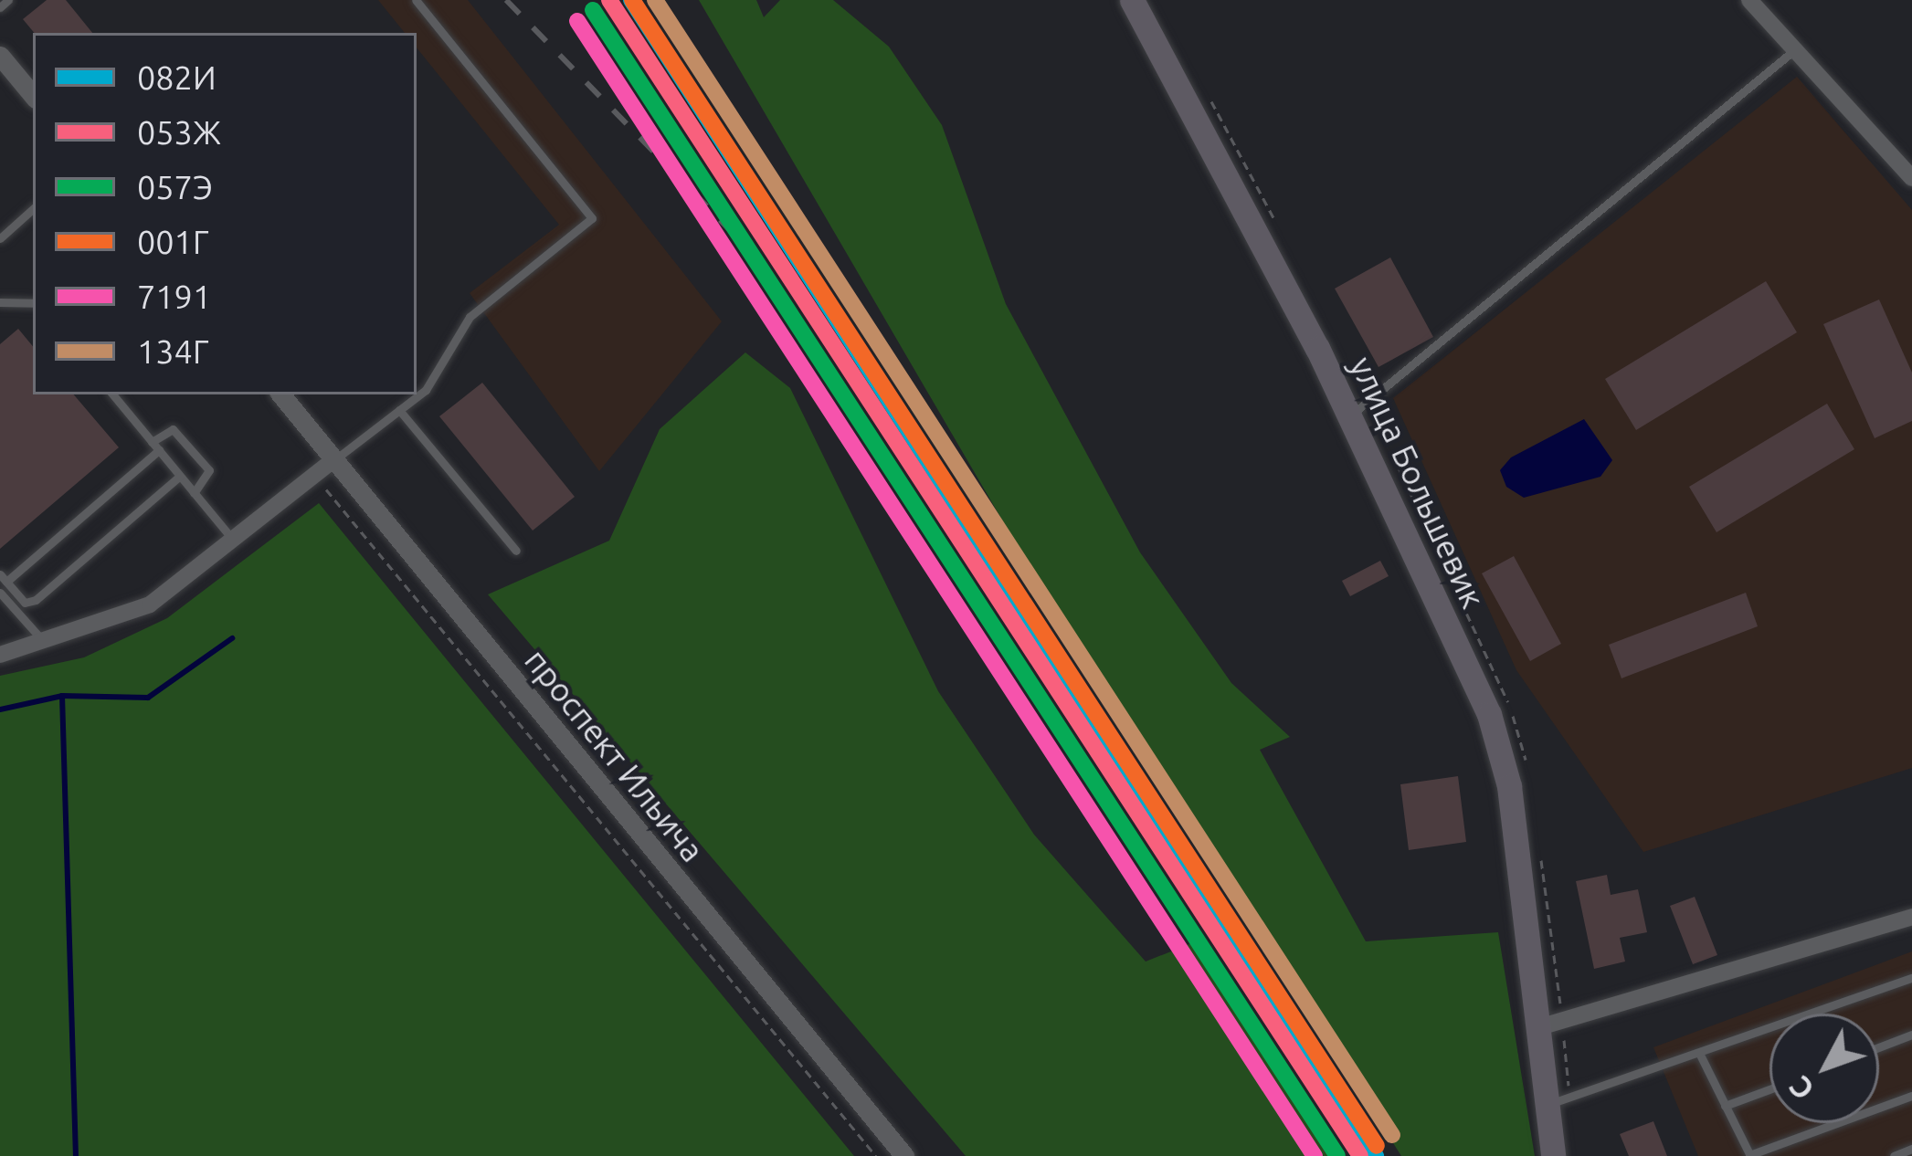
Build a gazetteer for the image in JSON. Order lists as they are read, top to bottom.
{
  "streets": {
    "main road": ["улица Большевик"],
    "street": ["проспект Ильича"]
  },
  "lines": [
    "transit line 082И",
    "transit line 053Ж",
    "transit line 001Г",
    "transit line 134Г",
    "transit line 057Э",
    "transit line 7191"
  ],
  "legend": [
    "082И",
    "053Ж",
    "057Э",
    "001Г",
    "7191",
    "134Г"
  ],
  "north": "bottom left"
}
